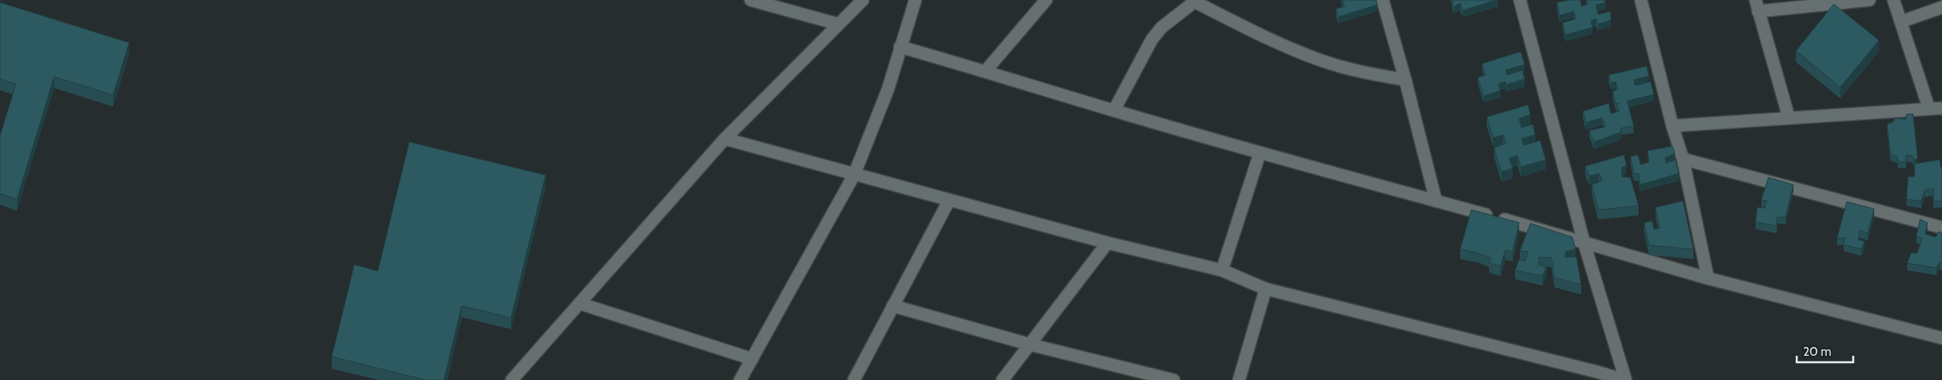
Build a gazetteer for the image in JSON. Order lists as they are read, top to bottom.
{
  "scale_bar": "20 m"
}
